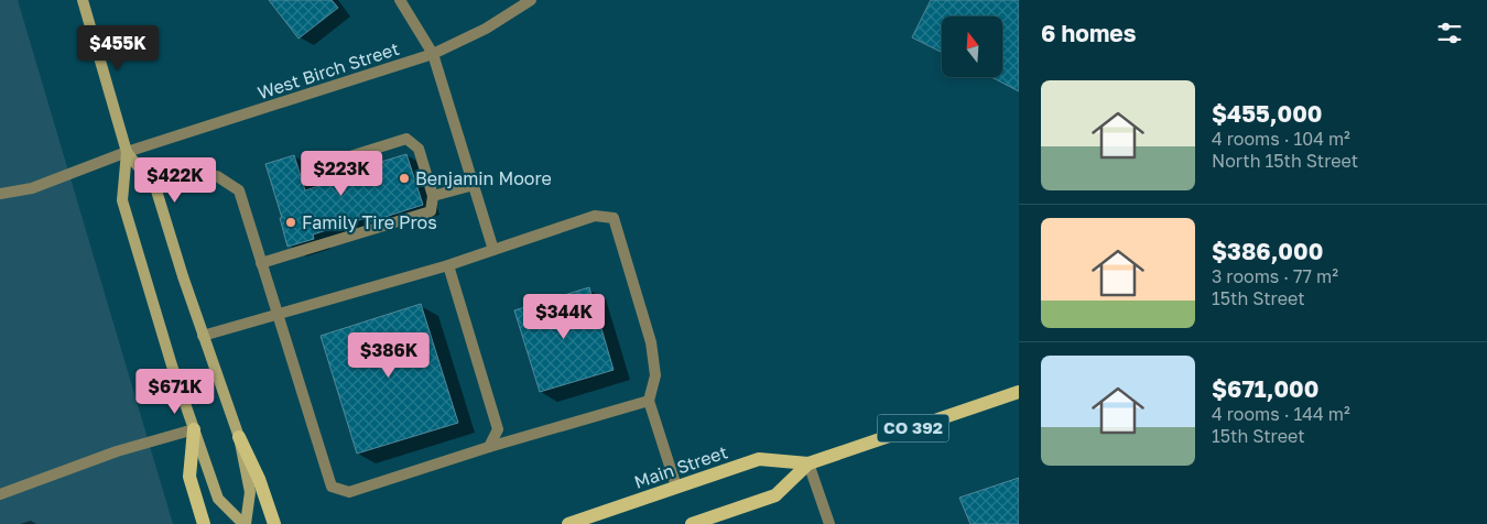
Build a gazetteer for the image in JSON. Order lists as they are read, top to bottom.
{
  "streets": {
    "main road": ["CO 392", "Main Street"],
    "street": ["West Birch Street"]
  },
  "places": ["Benjamin Moore", "Family Tire Pros"],
  "north": "top",
  "page": {
    "heading": "6 homes",
    "price": [
      "$455K",
      "$223K",
      "$422K",
      "$344K",
      "$386K",
      "$671K"
    ],
    "list": [
      {
        "name": "$455,000",
        "note": "4 rooms · 104 m² · North 15th Street"
      },
      {
        "name": "$386,000",
        "note": "3 rooms · 77 m² · 15th Street"
      },
      {
        "name": "$671,000",
        "note": "4 rooms · 144 m² · 15th Street"
      }
    ]
  }
}
